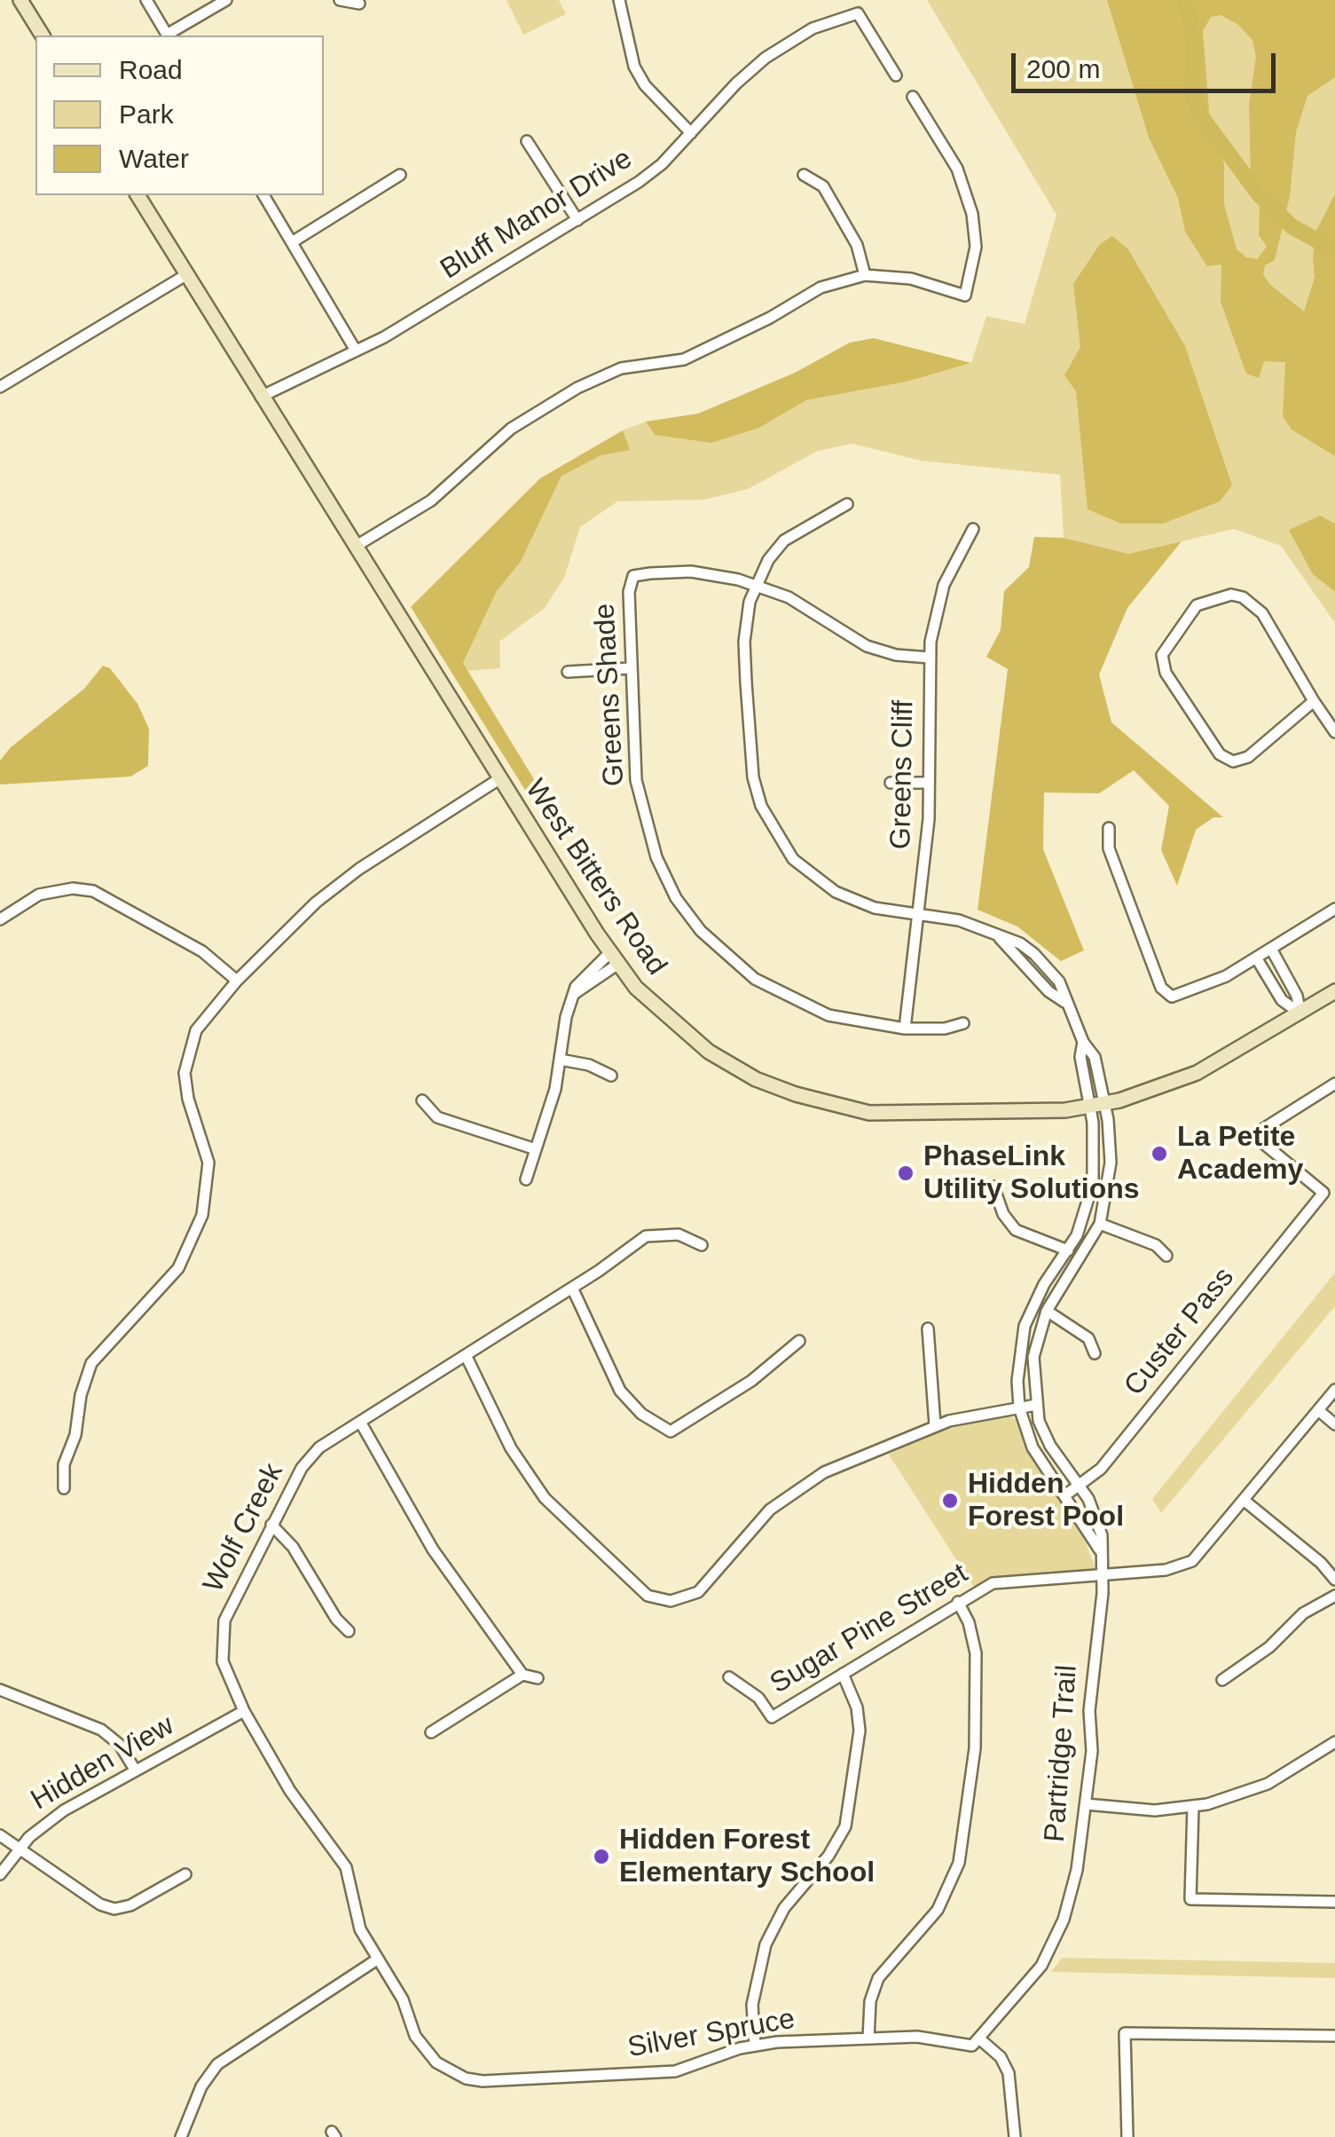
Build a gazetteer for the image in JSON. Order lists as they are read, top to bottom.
{
  "streets": {
    "main road": ["West Bitters Road"],
    "street": [
      "Bluff Manor Drive",
      "Greens Shade",
      "Greens Cliff",
      "Custer Pass",
      "Wolf Creek",
      "Sugar Pine Street",
      "Partridge Trail",
      "Hidden View",
      "Silver Spruce"
    ]
  },
  "crossings": [
    ["Bluff Manor Drive", "West Bitters Road"],
    ["Greens Shade", "Greens Cliff"],
    ["West Bitters Road", "Partridge Trail"],
    ["Custer Pass", "Partridge Trail"],
    ["Wolf Creek", "Hidden View"],
    ["Wolf Creek", "Silver Spruce"],
    ["Sugar Pine Street", "Partridge Trail"],
    ["Partridge Trail", "Silver Spruce"]
  ],
  "places": [
    "La Petite Academy",
    "PhaseLink Utility Solutions",
    "Hidden Forest Pool",
    "Hidden Forest Elementary School"
  ],
  "legend": ["Road", "Park", "Water"],
  "scale_bar": "200 m"
}
